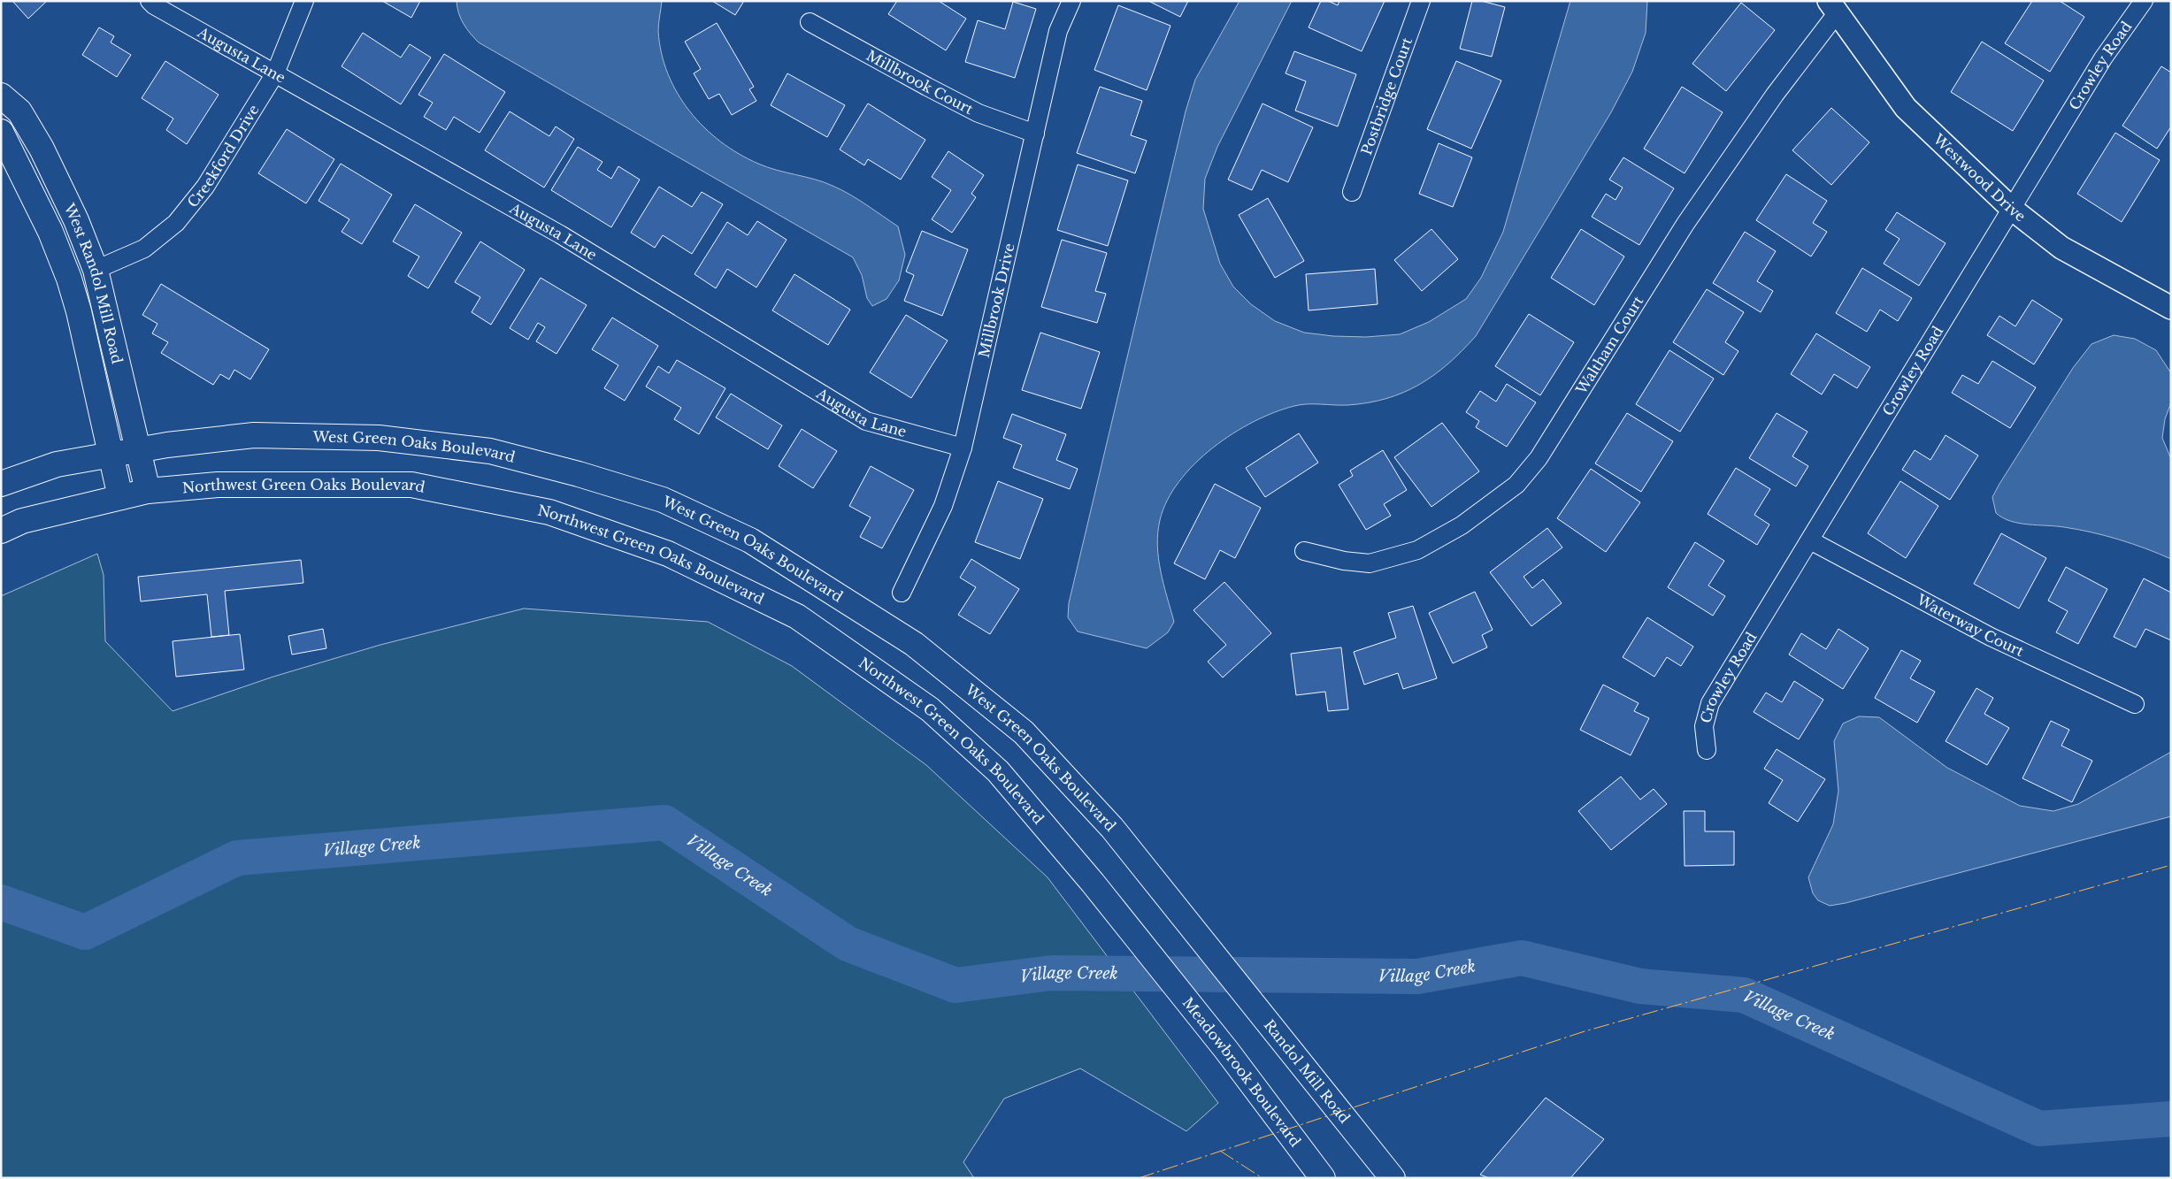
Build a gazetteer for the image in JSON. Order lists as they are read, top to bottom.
{
  "streets": {
    "main road": [
      "West Randol Mill Road",
      "West Green Oaks Boulevard",
      "Northwest Green Oaks Boulevard",
      "Meadowbrook Boulevard",
      "Randol Mill Road"
    ],
    "street": [
      "Augusta Lane",
      "Crowley Road",
      "Millbrook Court",
      "Postbridge Court",
      "Creekford Drive",
      "Westwood Drive",
      "Millbrook Drive",
      "Waltham Court",
      "Waterway Court"
    ]
  },
  "crossings": [
    ["Augusta Lane", "Creekford Drive"],
    ["Augusta Lane", "Millbrook Drive"],
    ["Crowley Road", "Westwood Drive"],
    ["Crowley Road", "Waterway Court"],
    ["Millbrook Court", "Millbrook Drive"],
    ["Creekford Drive", "West Randol Mill Road"],
    ["Westwood Drive", "Waltham Court"],
    ["West Randol Mill Road", "West Green Oaks Boulevard"],
    ["West Randol Mill Road", "Northwest Green Oaks Boulevard"],
    ["West Green Oaks Boulevard", "Randol Mill Road"],
    ["Northwest Green Oaks Boulevard", "Meadowbrook Boulevard"]
  ],
  "water": ["Village Creek"]
}
